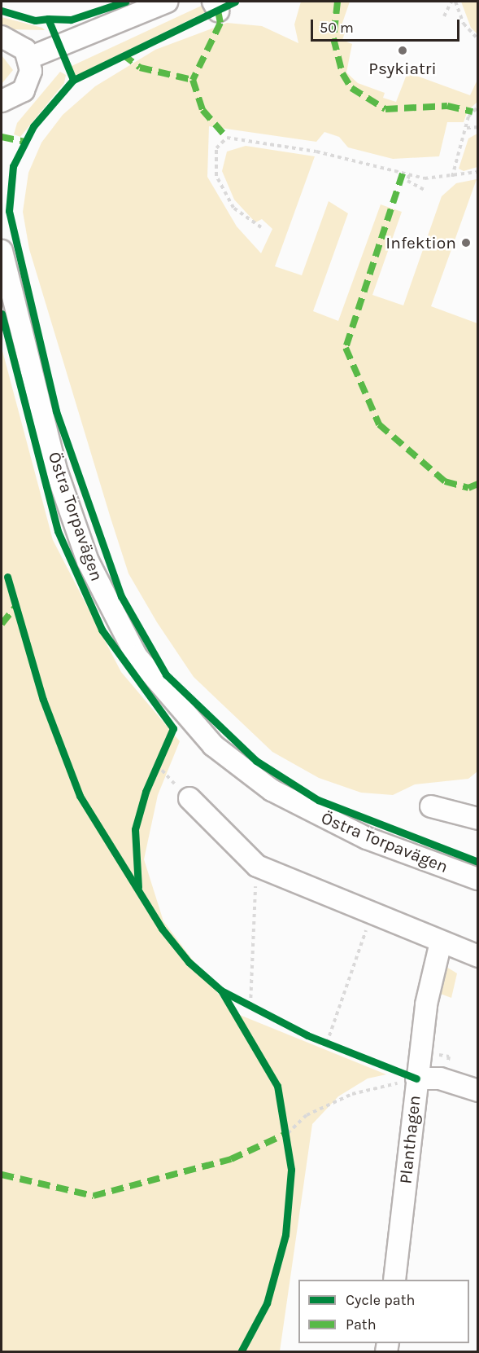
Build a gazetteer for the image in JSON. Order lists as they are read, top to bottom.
{
  "streets": {
    "street": ["Östra Torpavägen", "Planthagen"]
  },
  "places": ["Psykiatri", "Infektion"],
  "legend": ["Cycle path", "Path"],
  "scale_bar": "50 m"
}
